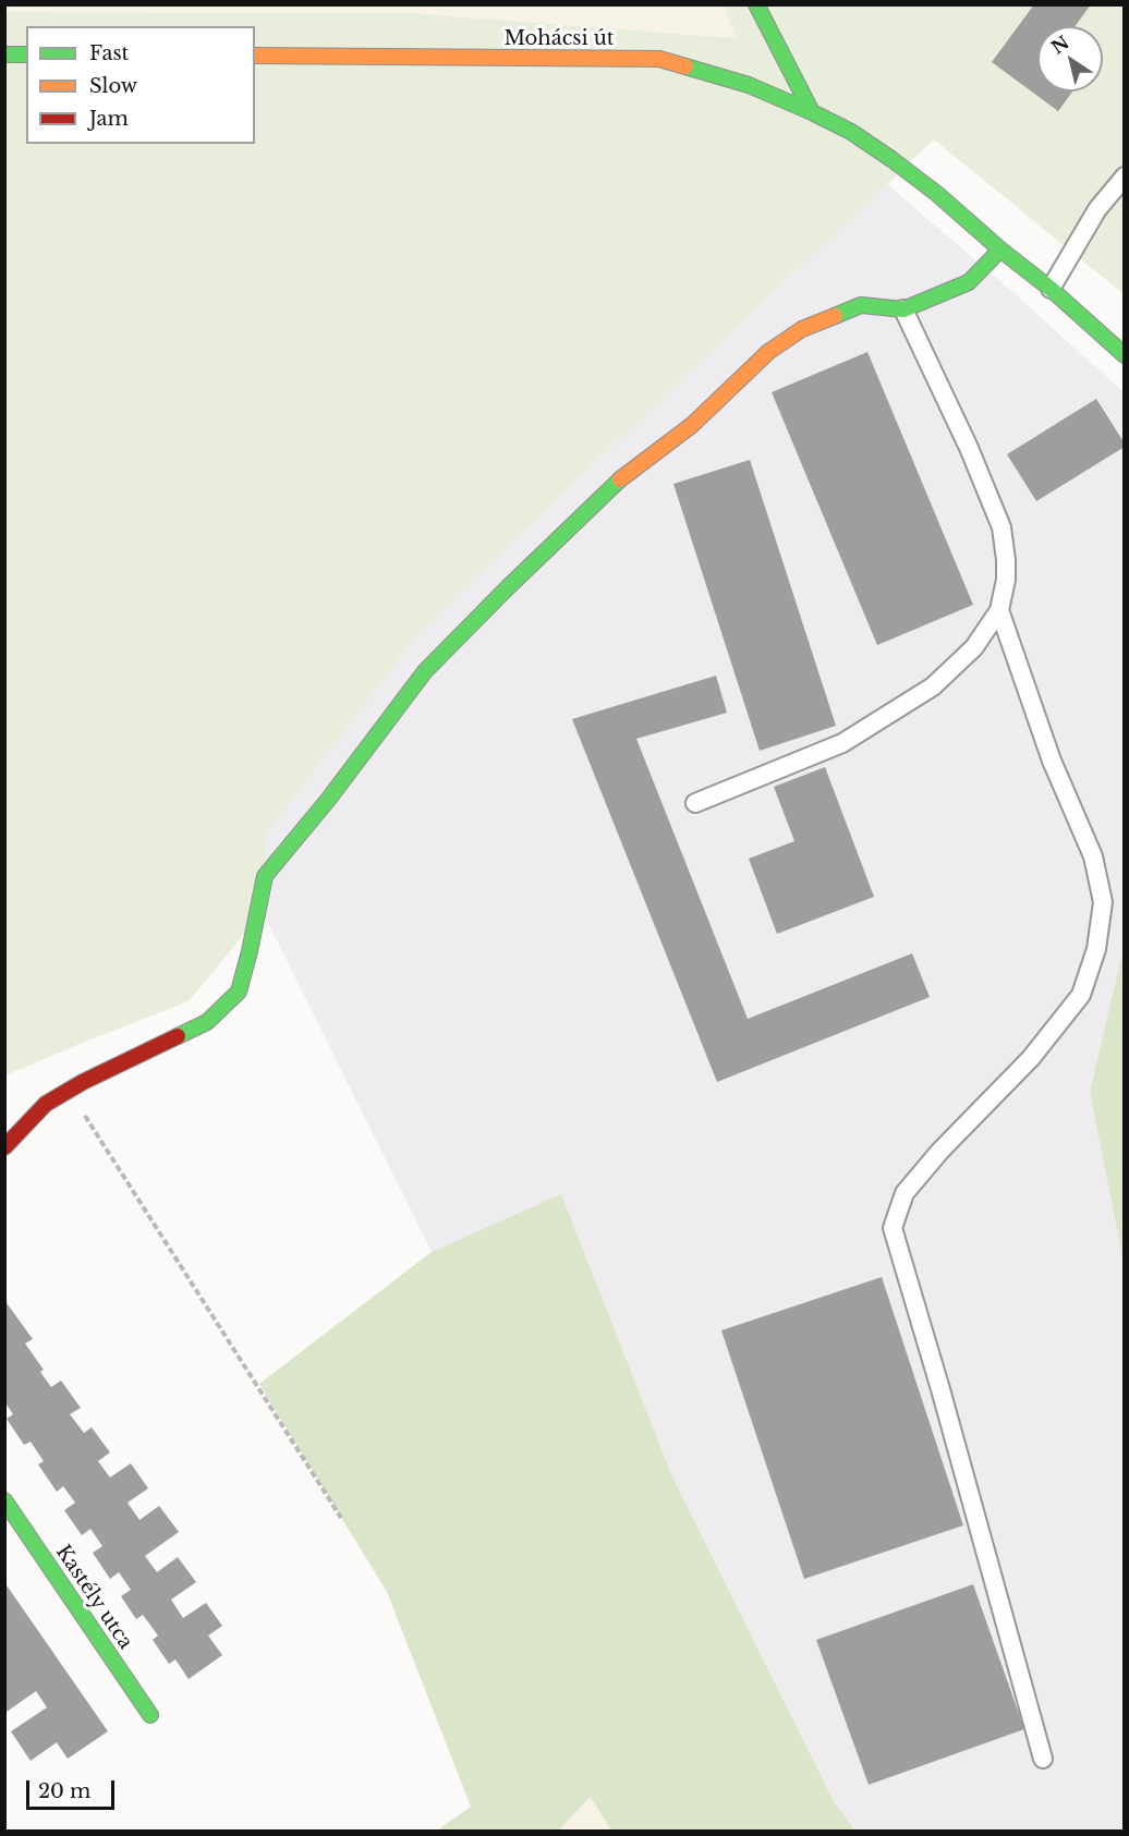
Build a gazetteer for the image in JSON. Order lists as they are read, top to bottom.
{
  "streets": {
    "street": ["Mohácsi út", "Kastély utca"]
  },
  "legend": ["Fast", "Slow", "Jam"],
  "scale_bar": "20 m",
  "north": "top left"
}
